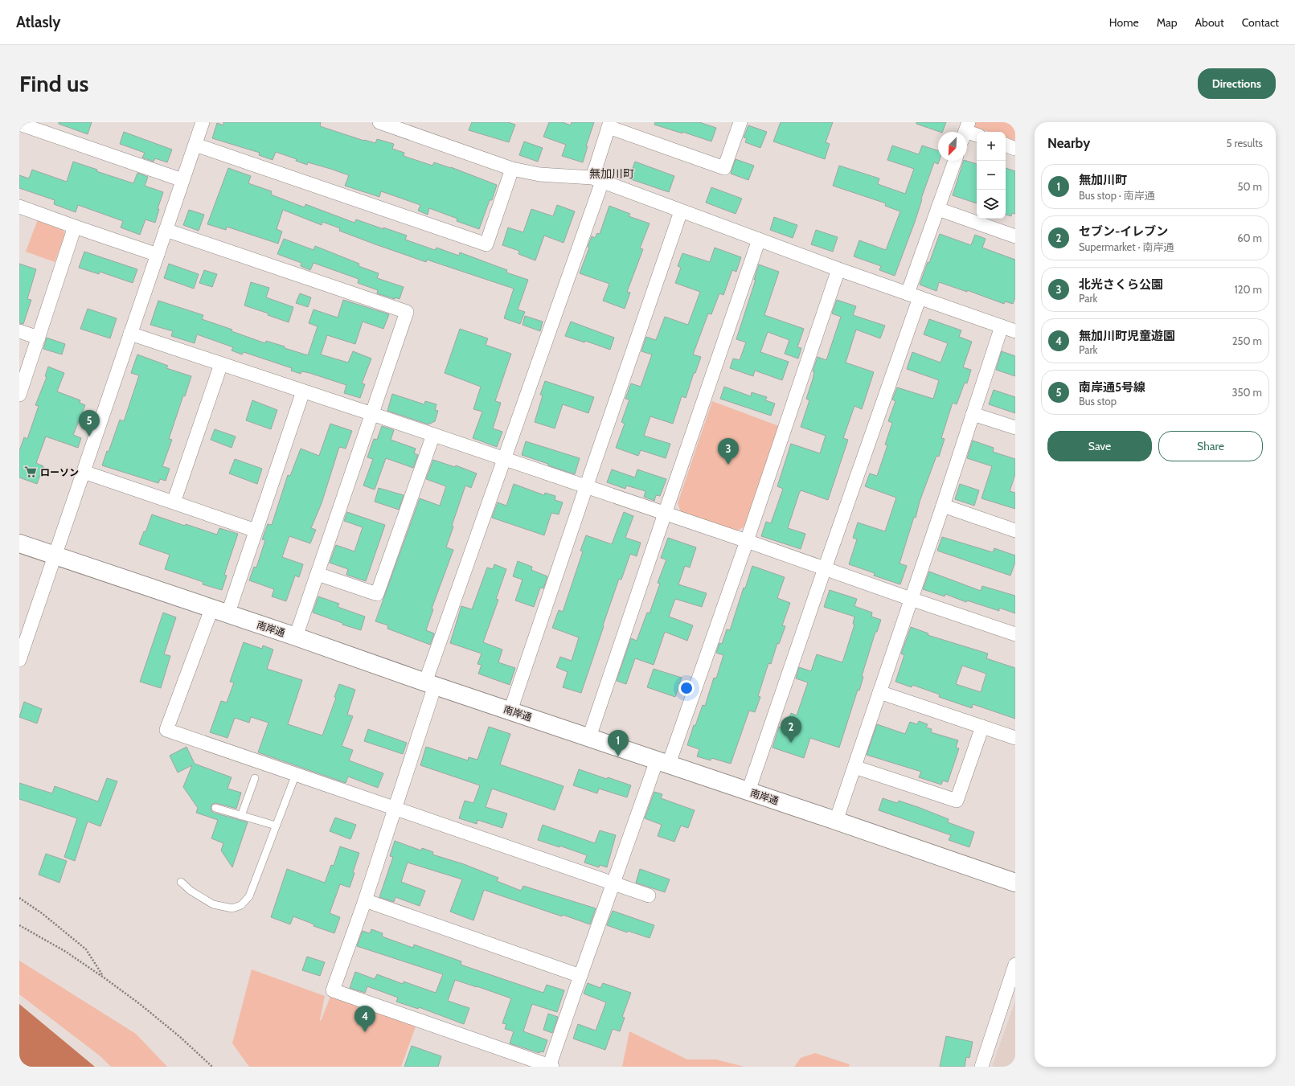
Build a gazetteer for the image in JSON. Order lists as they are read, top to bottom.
{
  "streets": {
    "main road": ["南岸通"]
  },
  "districts": ["無加川町"],
  "places": {
    "supermarket": ["ローソン"]
  },
  "north": "bottom left",
  "page": {
    "header": "Atlasly",
    "nav": [
      "Home",
      "Map",
      "About",
      "Contact"
    ],
    "buttons": [
      "Directions",
      ["Save", "Share"]
    ],
    "title": "Find us",
    "heading": ["Nearby", "5 results"],
    "map_buttons": ["+", "−"],
    "list": [
      {
        "mark": "1",
        "name": "無加川町",
        "note": "Bus stop · 南岸通",
        "value": "50 m"
      },
      {
        "mark": "2",
        "name": "セブン-イレブン",
        "note": "Supermarket · 南岸通",
        "value": "60 m"
      },
      {
        "mark": "3",
        "name": "北光さくら公園",
        "note": "Park",
        "value": "120 m"
      },
      {
        "mark": "4",
        "name": "無加川町児童遊園",
        "note": "Park",
        "value": "250 m"
      },
      {
        "mark": "5",
        "name": "南岸通5号線",
        "note": "Bus stop",
        "value": "350 m"
      }
    ],
    "pins": [
      "5",
      "3",
      "2",
      "1",
      "4"
    ]
  }
}
